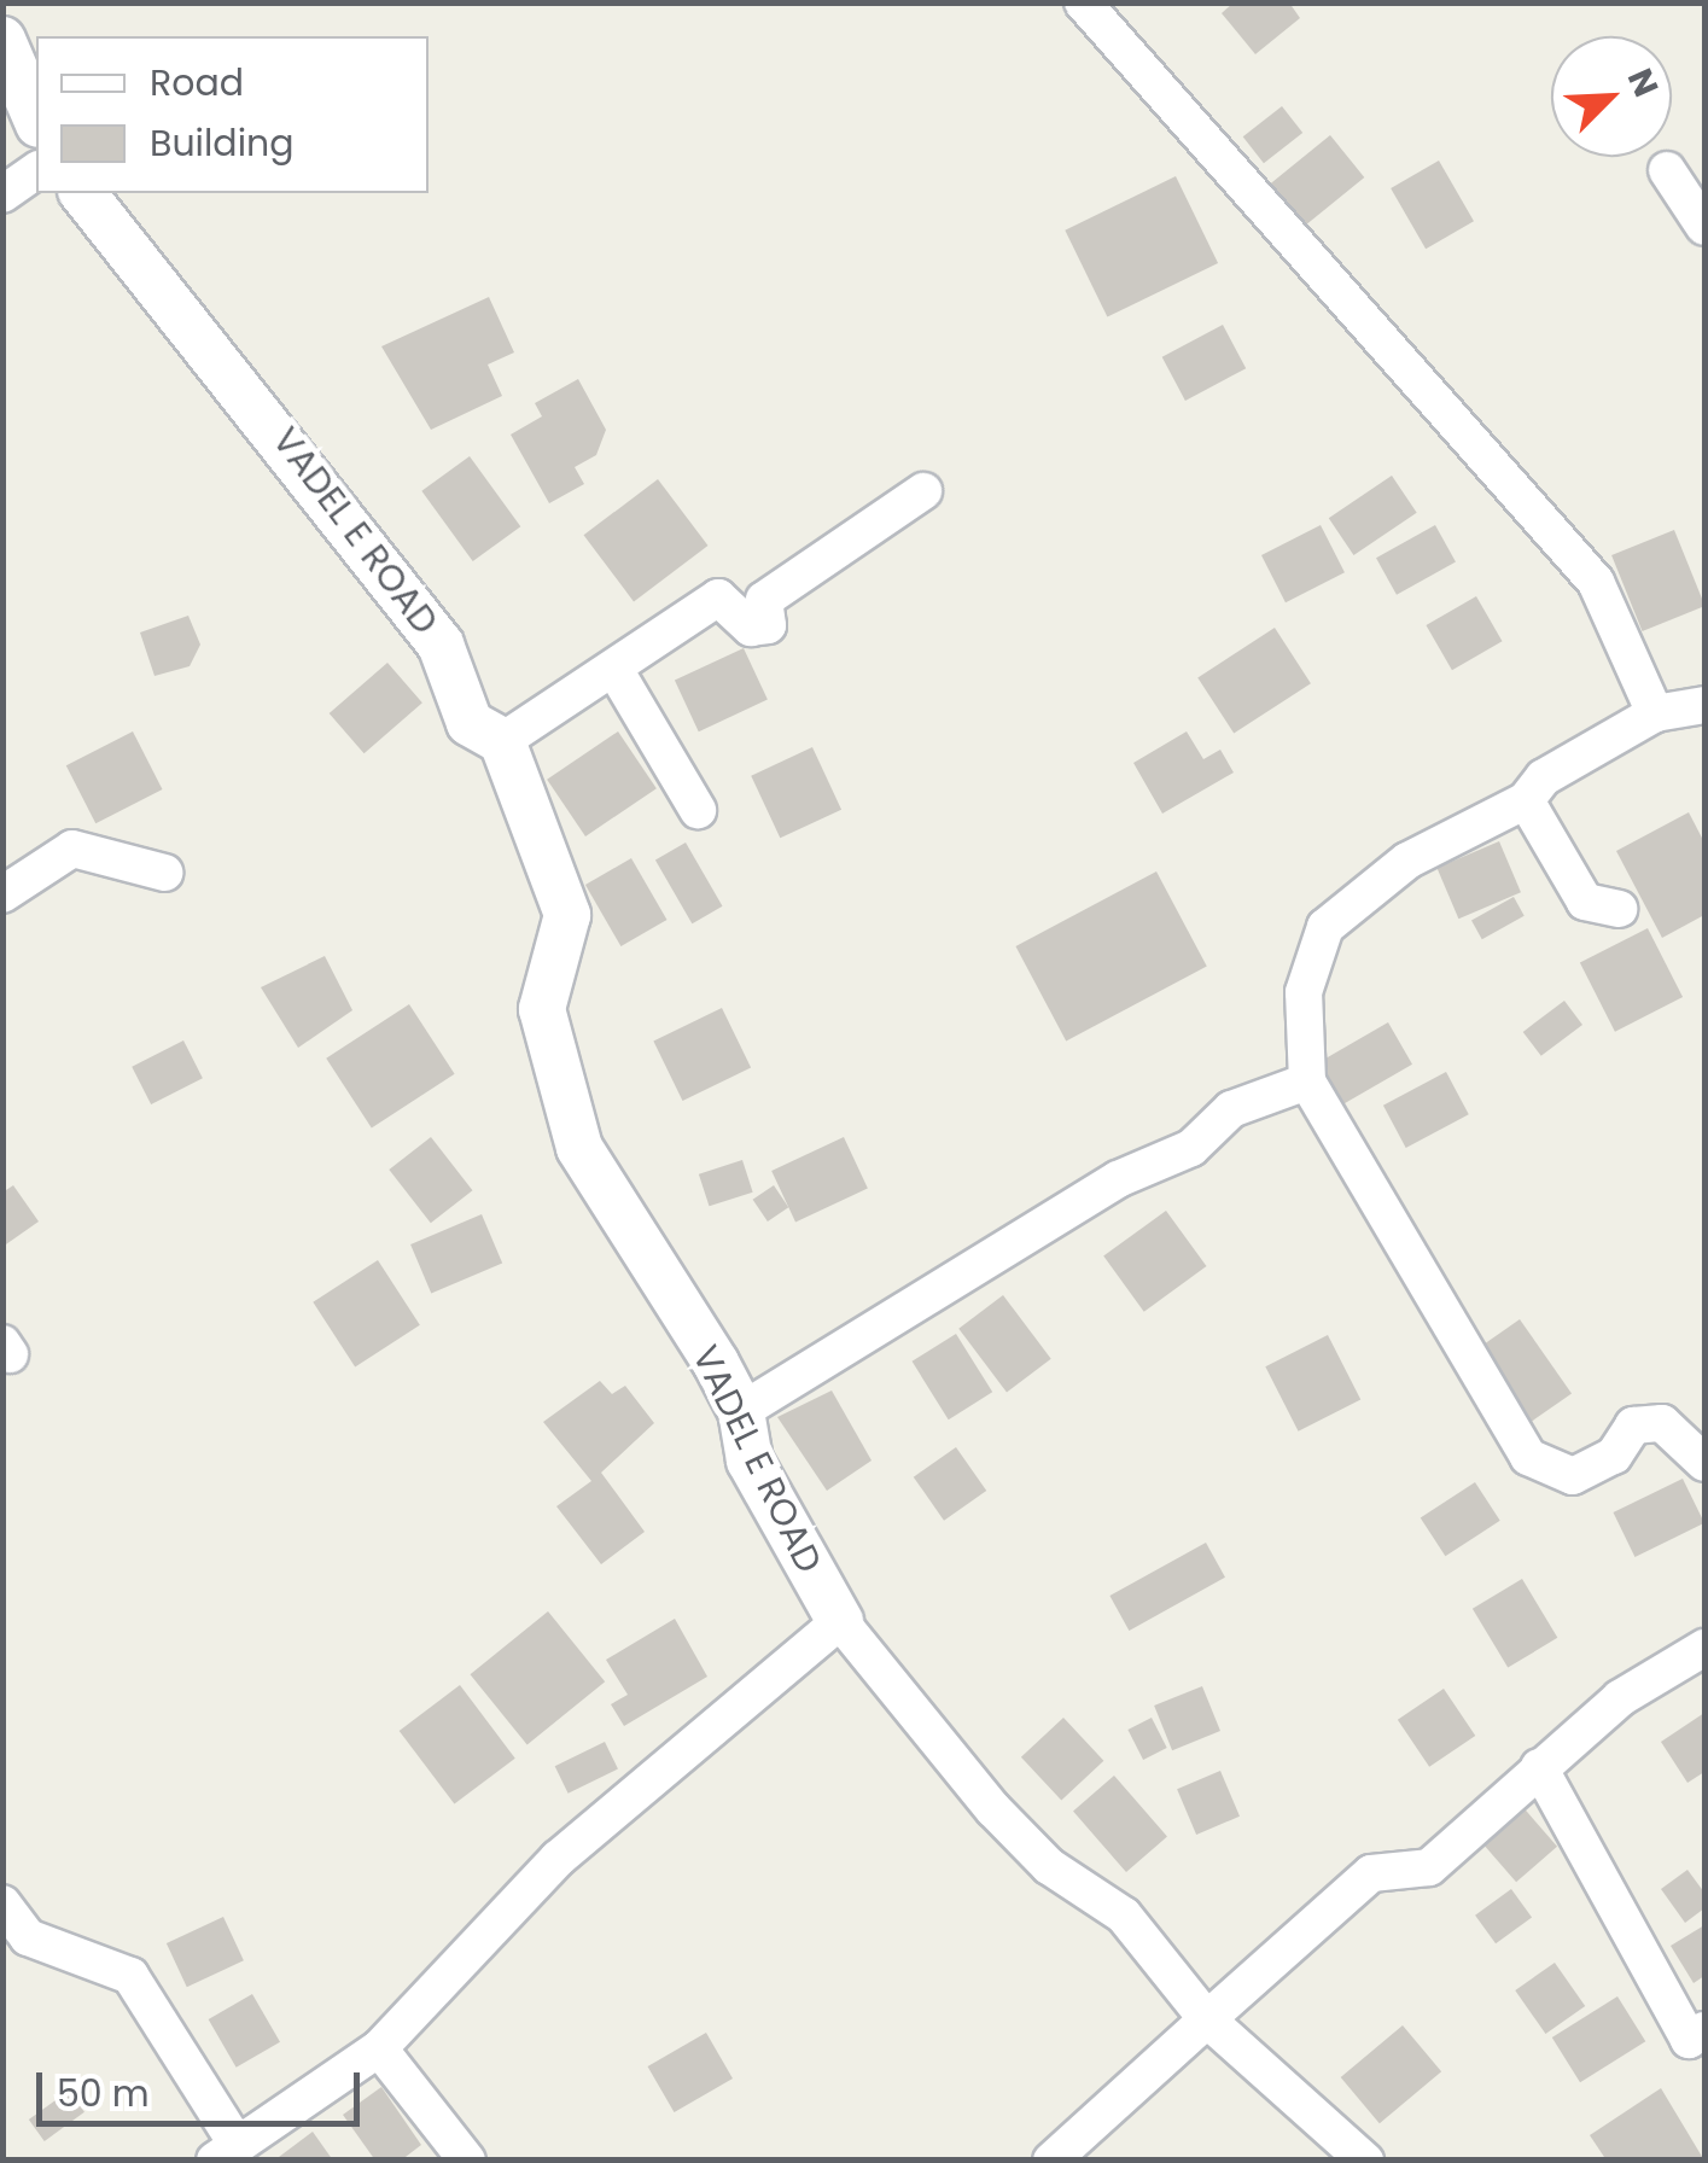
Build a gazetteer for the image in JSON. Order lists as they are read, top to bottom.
{
  "streets": {
    "street": ["VADEL E ROAD"]
  },
  "legend": ["Road", "Building"],
  "scale_bar": "50 m",
  "north": "top right"
}
